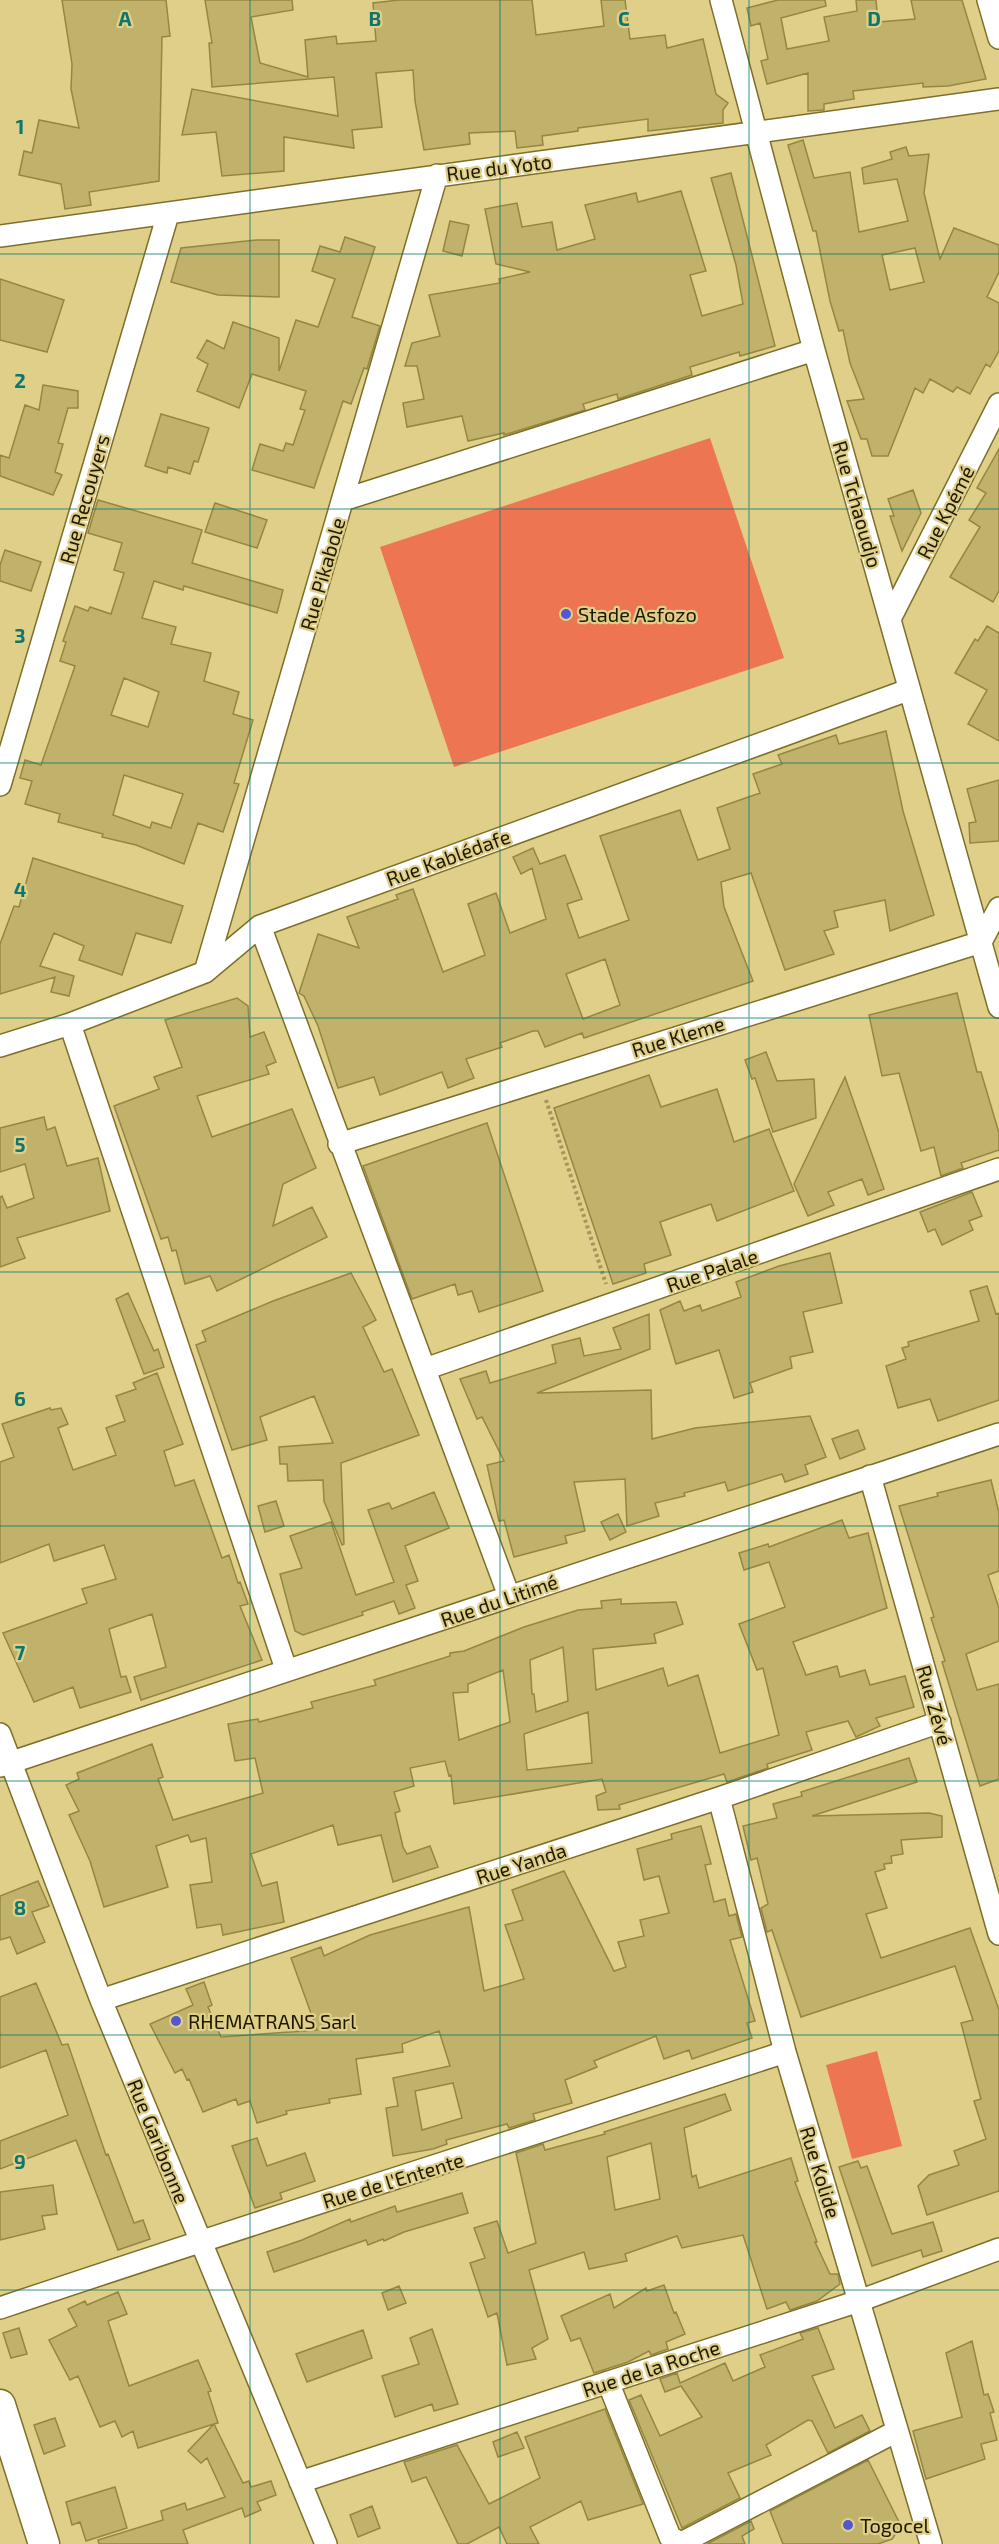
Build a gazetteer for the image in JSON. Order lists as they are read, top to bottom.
{
  "streets": {
    "street": [
      "Rue du Yoto",
      "Rue Recouyers",
      "Rue Tchaoudjo",
      "Rue Kpémé",
      "Rue Pikabole",
      "Rue Kablédafe",
      "Rue Kleme",
      "Rue Palale",
      "Rue du Litimé",
      "Rue Zévé",
      "Rue Yanda",
      "Rue Garibonne",
      "Rue Kolide",
      "Rue de l'Entente",
      "Rue de la Roche"
    ]
  },
  "crossings": [
    ["Rue du Yoto", "Rue Recouyers"],
    ["Rue du Yoto", "Rue Tchaoudjo"],
    ["Rue du Yoto", "Rue Pikabole"],
    ["Rue Tchaoudjo", "Rue Kpémé"],
    ["Rue Tchaoudjo", "Rue Kablédafe"],
    ["Rue Tchaoudjo", "Rue Kleme"],
    ["Rue Pikabole", "Rue Kablédafe"],
    ["Rue du Litimé", "Rue Zévé"],
    ["Rue du Litimé", "Rue Garibonne"],
    ["Rue Zévé", "Rue Yanda"],
    ["Rue Yanda", "Rue Garibonne"],
    ["Rue Yanda", "Rue Kolide"],
    ["Rue Garibonne", "Rue de l'Entente"],
    ["Rue Garibonne", "Rue de la Roche"],
    ["Rue Kolide", "Rue de l'Entente"],
    ["Rue Kolide", "Rue de la Roche"]
  ],
  "places": ["Stade Asfozo", "RHEMATRANS Sarl", "Togocel"],
  "grid": {
    "columns": [
      "A",
      "B",
      "C",
      "D"
    ],
    "rows": [
      "1",
      "2",
      "3",
      "4",
      "5",
      "6",
      "7",
      "8",
      "9"
    ]
  }
}
